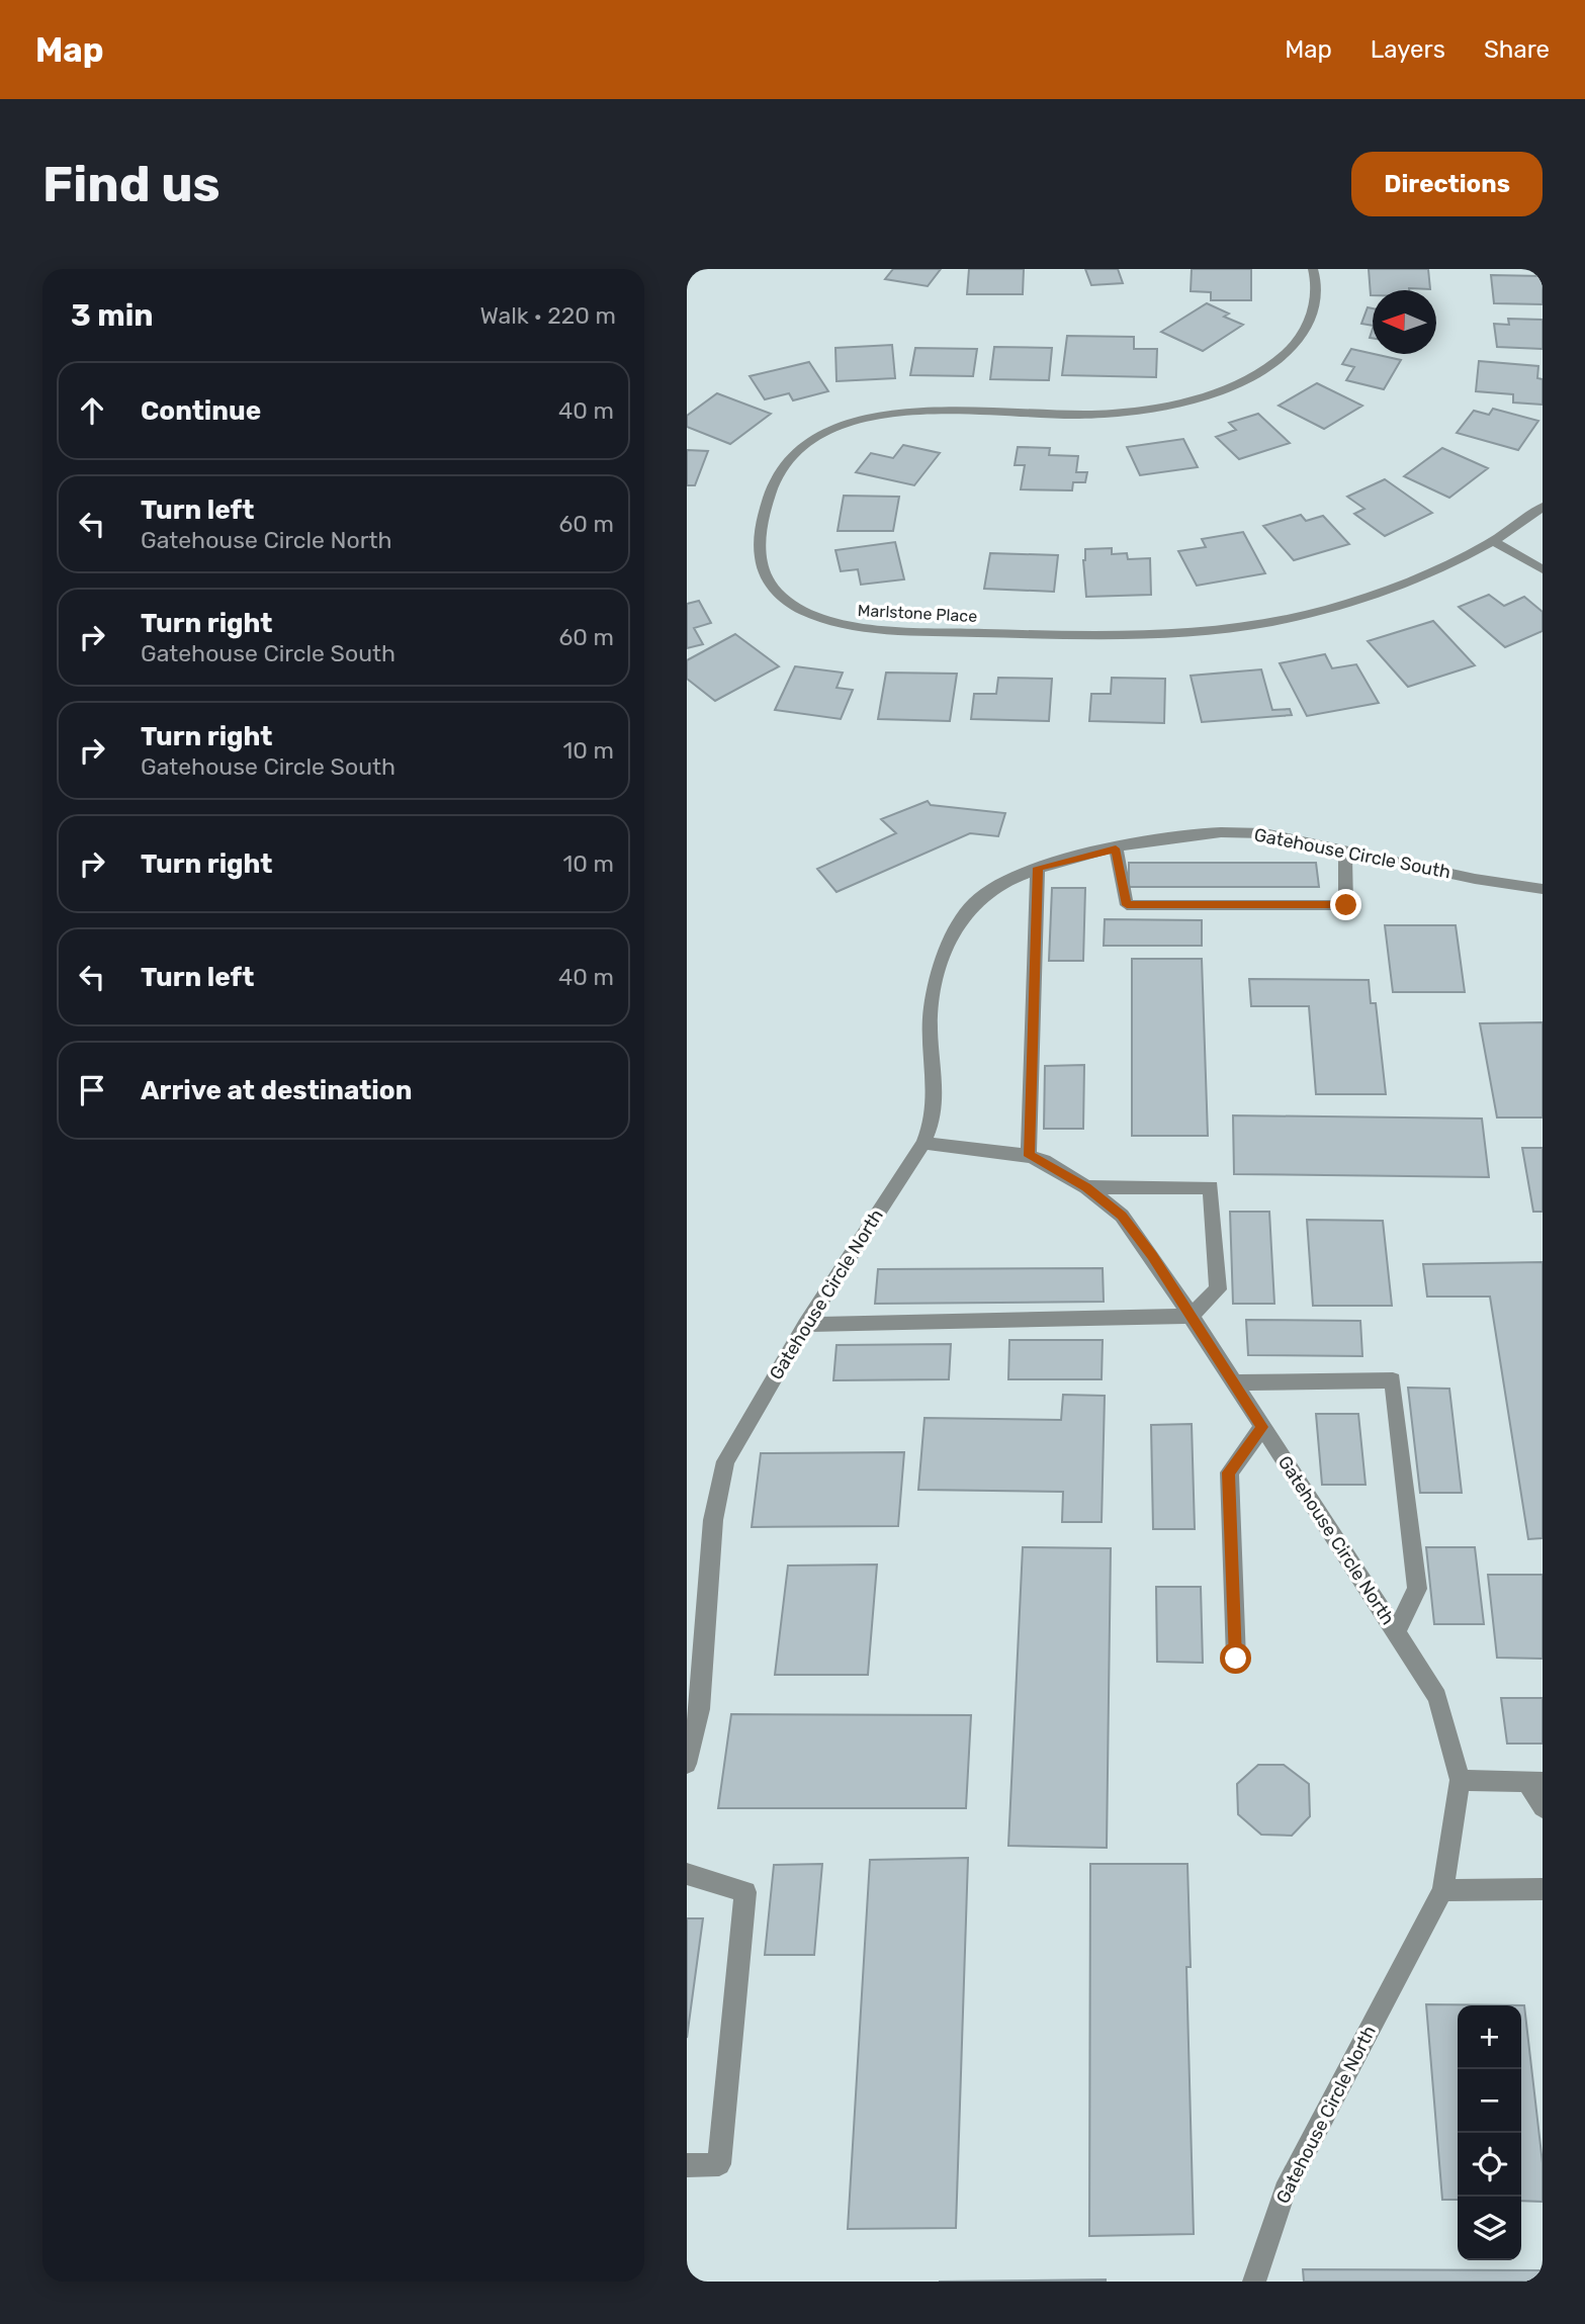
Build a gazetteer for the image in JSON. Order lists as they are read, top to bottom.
{
  "streets": {
    "street": ["Marlstone Place", "Gatehouse Circle South", "Gatehouse Circle North"]
  },
  "crossings": [
    ["Gatehouse Circle South", "Gatehouse Circle North"]
  ],
  "north": "left",
  "page": {
    "header": "Map",
    "nav": ["Map", "Layers", "Share"],
    "buttons": "Directions",
    "title": "Find us",
    "heading": ["3 min", "Walk · 220 m"],
    "list": [
      ["Continue", "40 m"],
      ["Turn left", "Gatehouse Circle North", "60 m"],
      ["Turn right", "Gatehouse Circle South", "60 m"],
      ["Turn right", "Gatehouse Circle South", "10 m"],
      ["Turn right", "10 m"],
      ["Turn left", "40 m"],
      "Arrive at destination"
    ],
    "map_buttons": ["+", "−"]
  }
}
